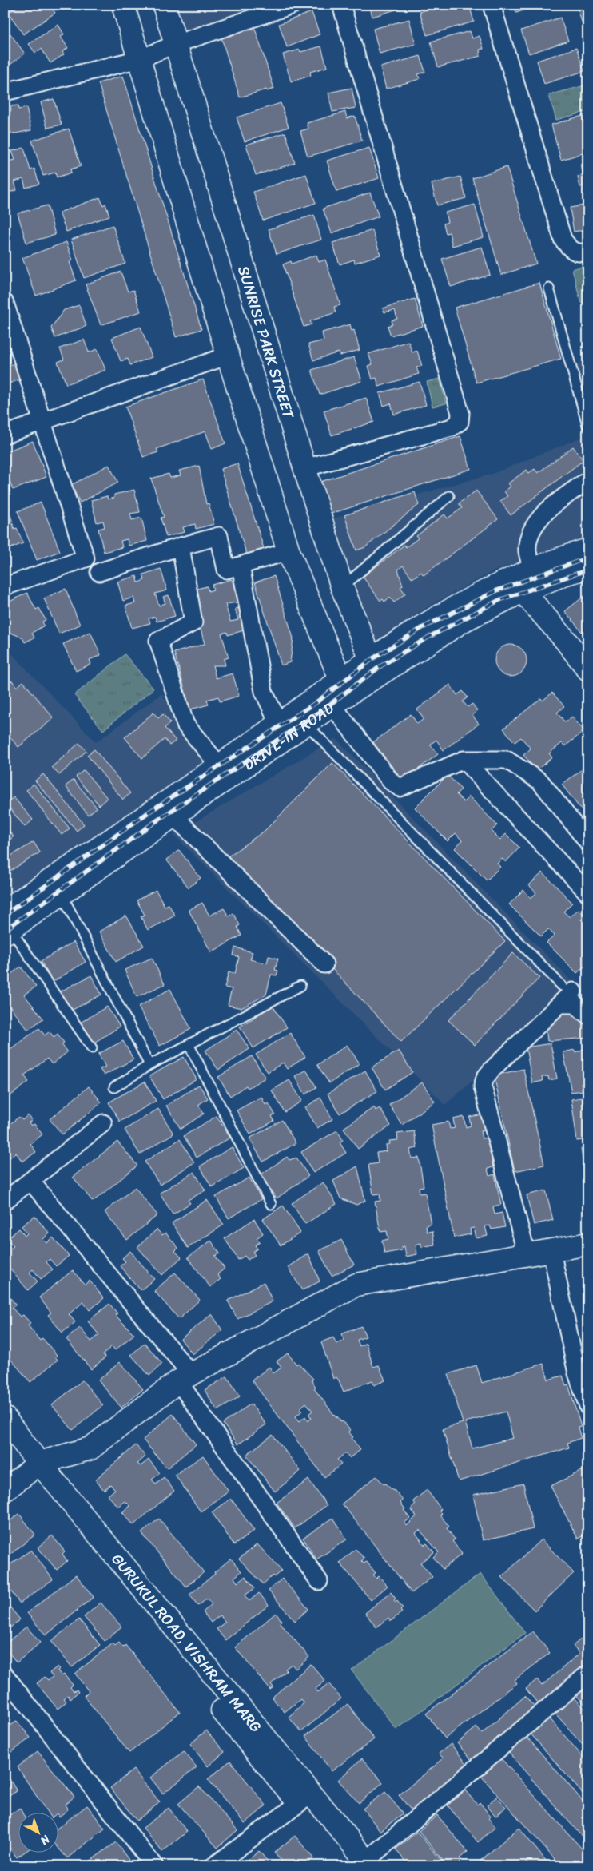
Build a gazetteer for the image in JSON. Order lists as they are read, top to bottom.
{
  "streets": {
    "main road": ["SUNRISE PARK STREET", "DRIVE-IN ROAD", "GURUKUL ROAD, VISHRAM MARG"]
  },
  "crossings": [
    ["SUNRISE PARK STREET", "DRIVE-IN ROAD"]
  ],
  "north": "bottom right"
}
